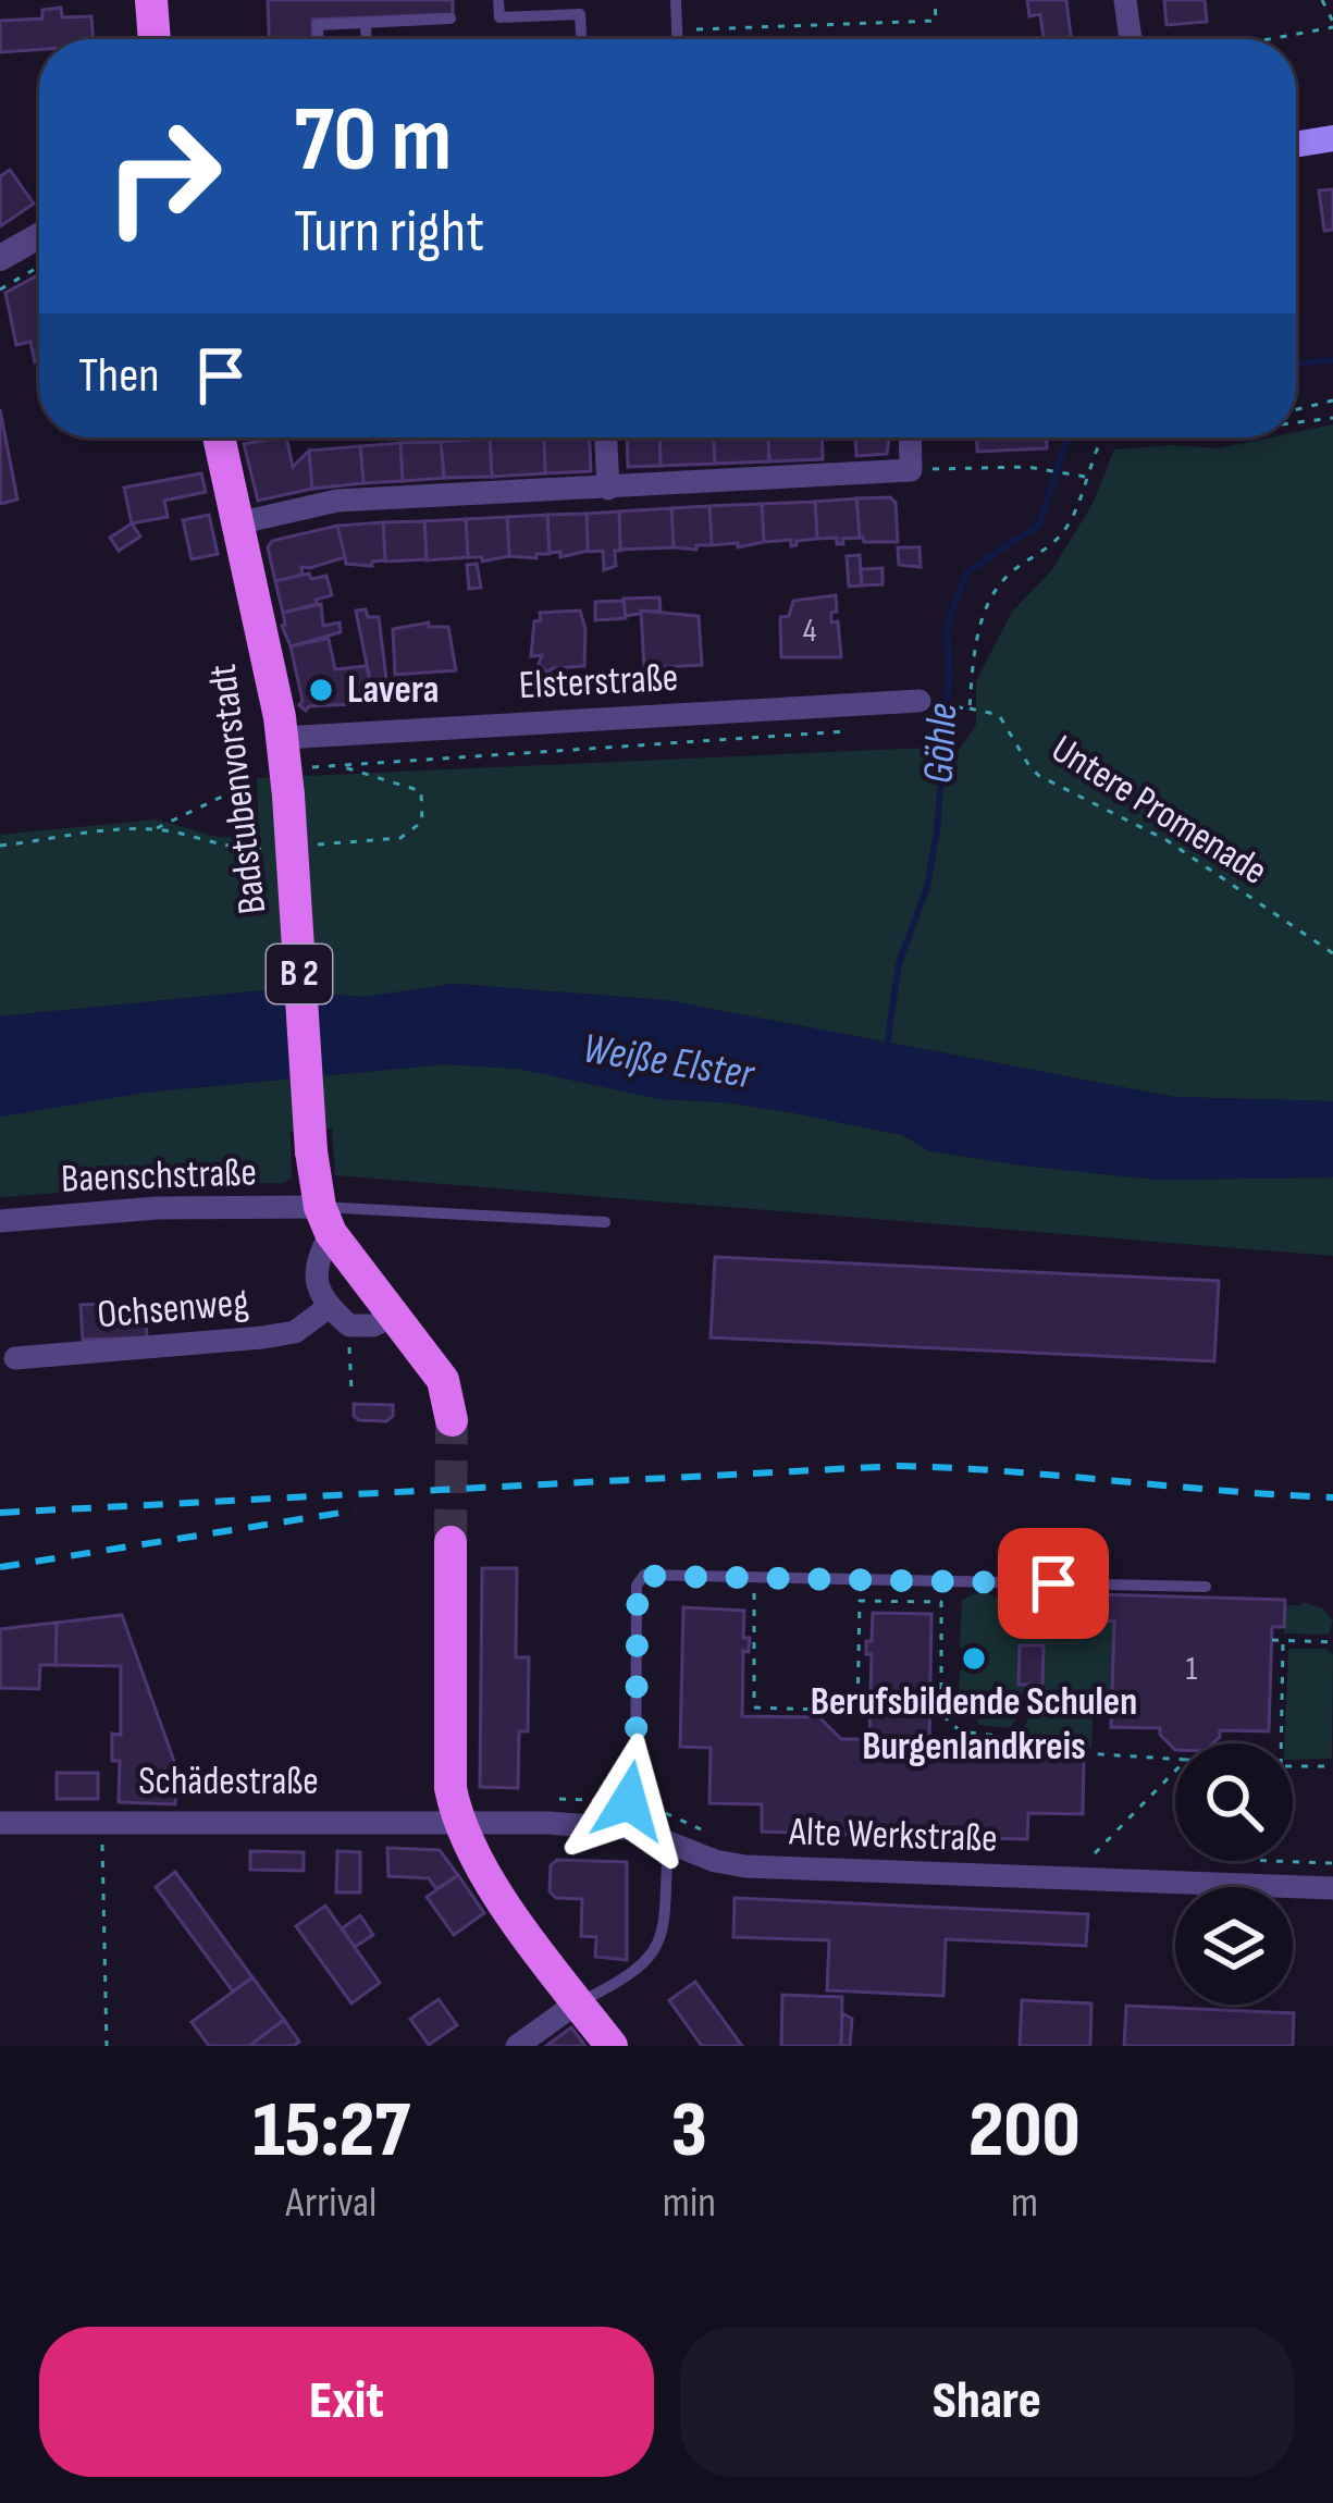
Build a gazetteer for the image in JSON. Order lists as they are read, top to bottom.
{
  "streets": {
    "main road": ["Badstubenvorstadt", "B 2"],
    "street": [
      "Elsterstraße",
      "Baenschstraße",
      "Ochsenweg",
      "Schädestraße",
      "Alte Werkstraße"
    ],
    "path": ["Untere Promenade"]
  },
  "crossings": [
    ["Elsterstraße", "Badstubenvorstadt"],
    ["Badstubenvorstadt", "B 2"],
    ["Badstubenvorstadt", "Baenschstraße"],
    ["B 2", "Baenschstraße"],
    ["Schädestraße", "Alte Werkstraße"]
  ],
  "water": ["Göhle", "Weiße Elster"],
  "places": ["Lavera", "Berufsbildende Schulen Burgenlandkreis"],
  "house_numbers": ["4", "1"],
  "page": {
    "turn": ["70 m", "Turn right"],
    "then": "Then",
    "eta": [
      "15:27",
      "Arrival",
      "3",
      "min",
      "200",
      "m"
    ],
    "buttons": ["Exit", "Share"]
  }
}
